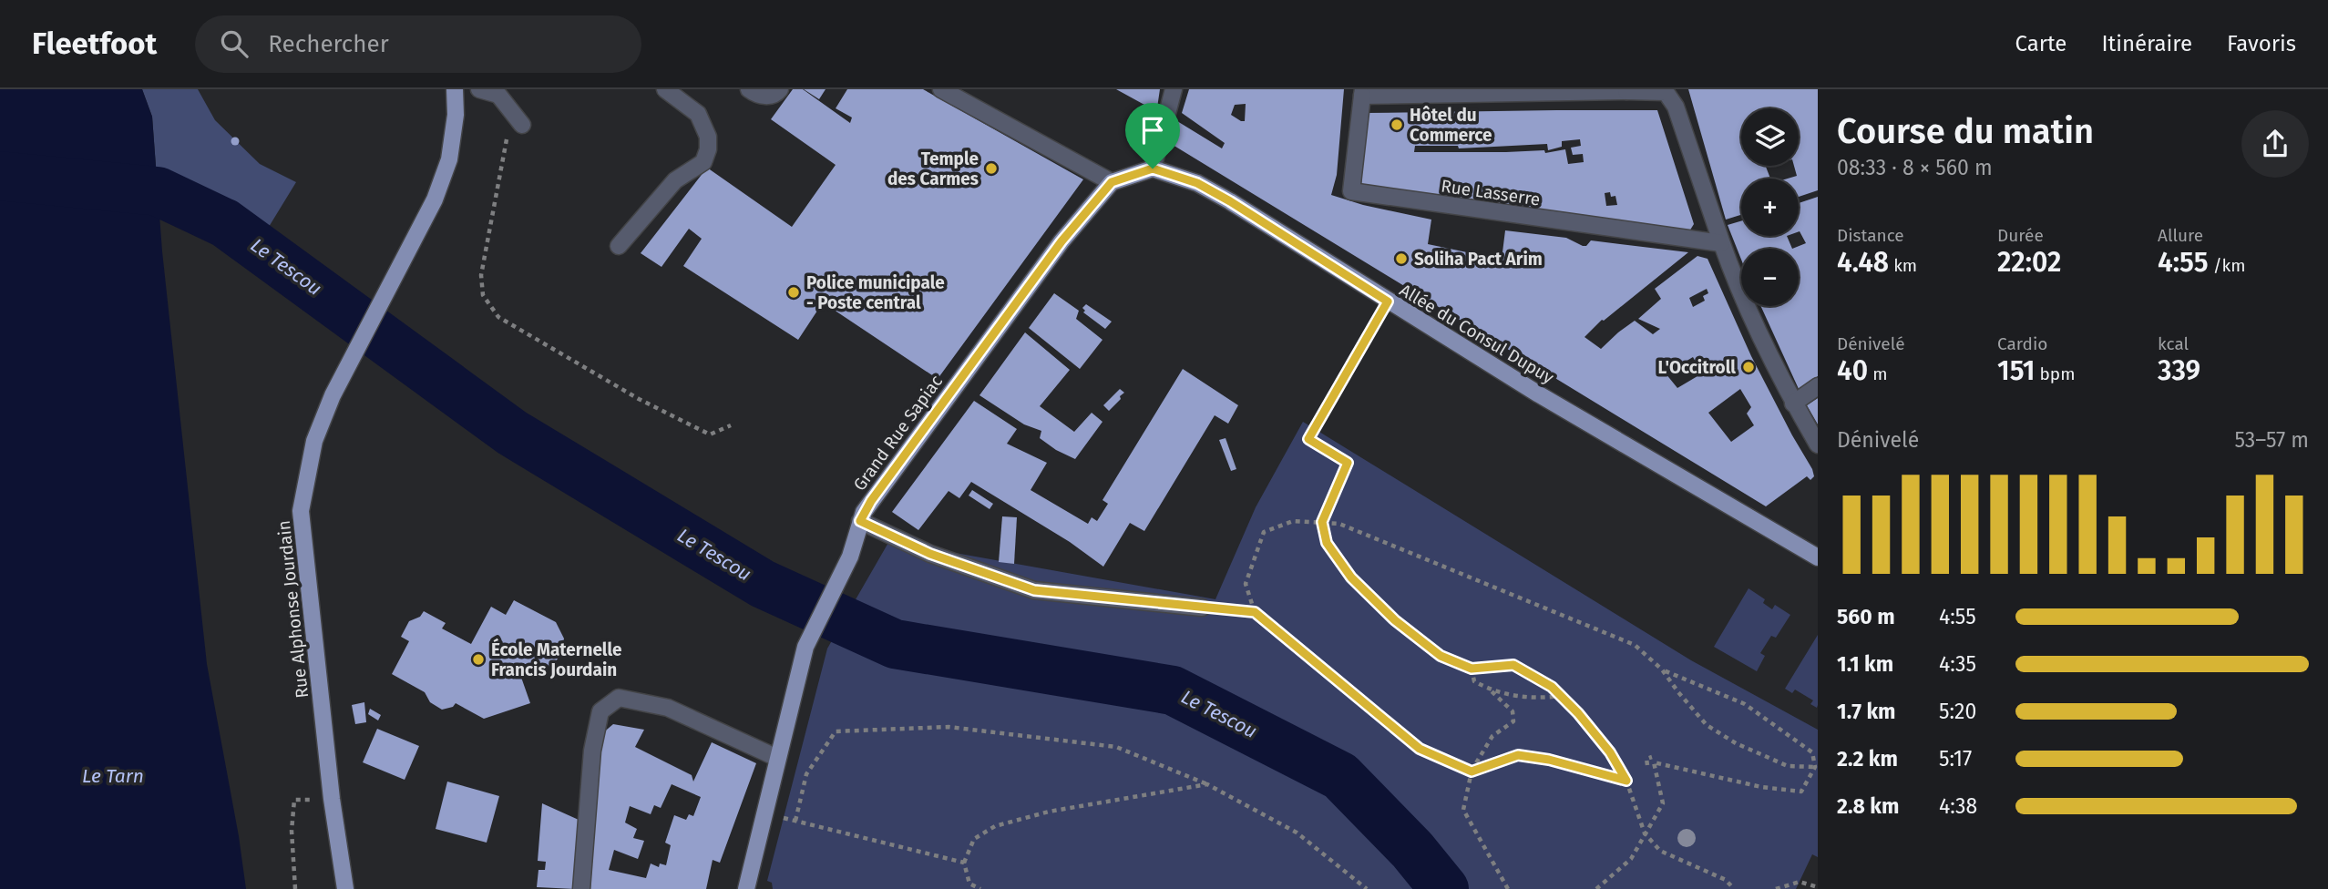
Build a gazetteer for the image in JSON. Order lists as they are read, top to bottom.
{
  "streets": {
    "main road": ["Allée du Consul Dupuy", "Grand Rue Sapiac", "Rue Alphonse Jourdain"],
    "street": ["Rue Lasserre"]
  },
  "water": ["Le Tescou", "Le Tarn"],
  "places": [
    "Hôtel du Commerce",
    "Temple des Carmes",
    "Soliha Pact Arim",
    "Police municipale - Poste central",
    "L'Occitroll",
    "École Maternelle Francis Jourdain"
  ],
  "page": {
    "header": "Fleetfoot",
    "search": "Rechercher",
    "nav": ["Carte", "Itinéraire", "Favoris"],
    "heading": ["Course du matin", "08:33 · 8 × 560 m"],
    "map_buttons": ["+", "−"],
    "stats": [
      ["Distance", "4.48 km"],
      ["Durée", "22:02"],
      ["Allure", "4:55 /km"],
      ["Dénivelé", "40 m"],
      ["Cardio", "151 bpm"],
      ["kcal", "339"]
    ],
    "chart": ["Dénivelé", "53–57 m"],
    "list": [
      {
        "name": "560 m",
        "note": "4:55"
      },
      {
        "name": "1.1 km",
        "note": "4:35"
      },
      {
        "name": "1.7 km",
        "note": "5:20"
      },
      {
        "name": "2.2 km",
        "note": "5:17"
      },
      {
        "name": "2.8 km",
        "note": "4:38"
      }
    ]
  }
}
